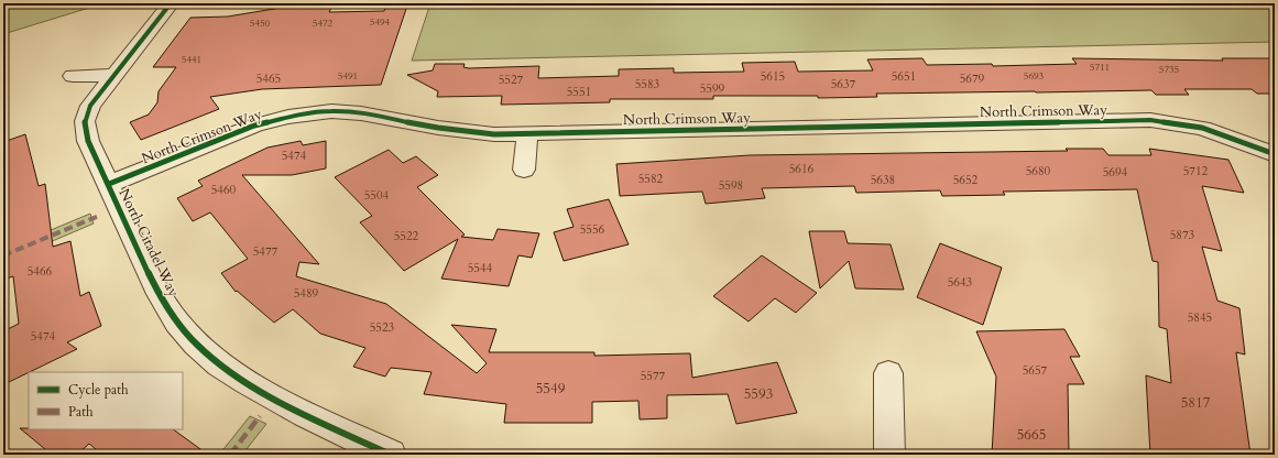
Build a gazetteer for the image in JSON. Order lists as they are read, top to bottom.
{
  "streets": {
    "street": ["North Crimson Way", "North Citadel Way"]
  },
  "crossings": [
    ["North Crimson Way", "North Citadel Way"]
  ],
  "house_numbers": [
    "5494",
    "5450",
    "5472",
    "5441",
    "5711",
    "5735",
    "5491",
    "5615",
    "5651",
    "5693",
    "5465",
    "5679",
    "5527",
    "5583",
    "5637",
    "5599",
    "5551",
    "5474",
    "5616",
    "5680",
    "5712",
    "5694",
    "5582",
    "5638",
    "5652",
    "5598",
    "5460",
    "5504",
    "5556",
    "5873",
    "5522",
    "5477",
    "5544",
    "5466",
    "5643",
    "5489",
    "5845",
    "5523",
    "5474",
    "5657",
    "5577",
    "5549",
    "5593",
    "5817",
    "5665"
  ],
  "legend": ["Cycle path", "Path"]
}
